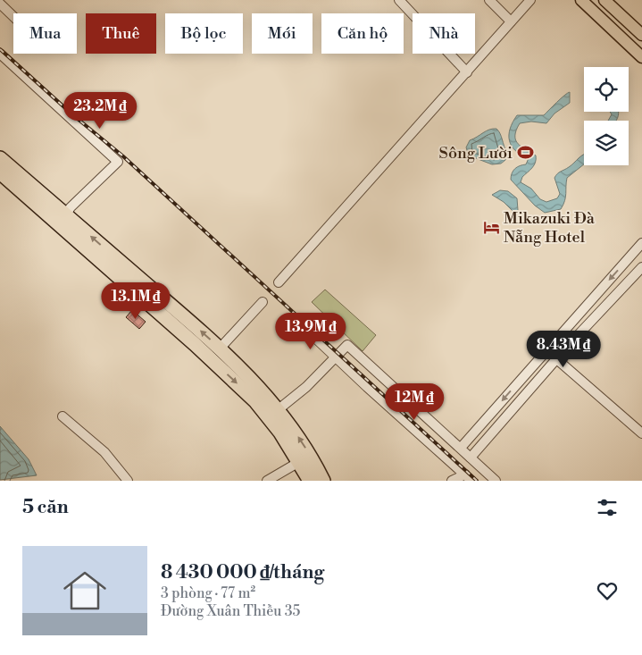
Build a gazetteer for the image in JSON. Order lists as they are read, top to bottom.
{
  "places": {
    "sports": ["Sông Lười"],
    "hotel": ["Mikazuki Đà Nẵng Hotel"]
  },
  "page": {
    "chip": [
      "Mua",
      "Thuê",
      "Bộ lọc",
      "Mới",
      "Căn hộ",
      "Nhà"
    ],
    "price": [
      "23.2M ₫",
      "13.1M ₫",
      "13.9M ₫",
      "8.43M ₫",
      "12M ₫"
    ],
    "heading": "5 căn",
    "list": [
      {
        "name": "8 430 000 ₫/tháng",
        "note": "3 phòng · 77 m² · Đường Xuân Thiều 35"
      }
    ]
  }
}
